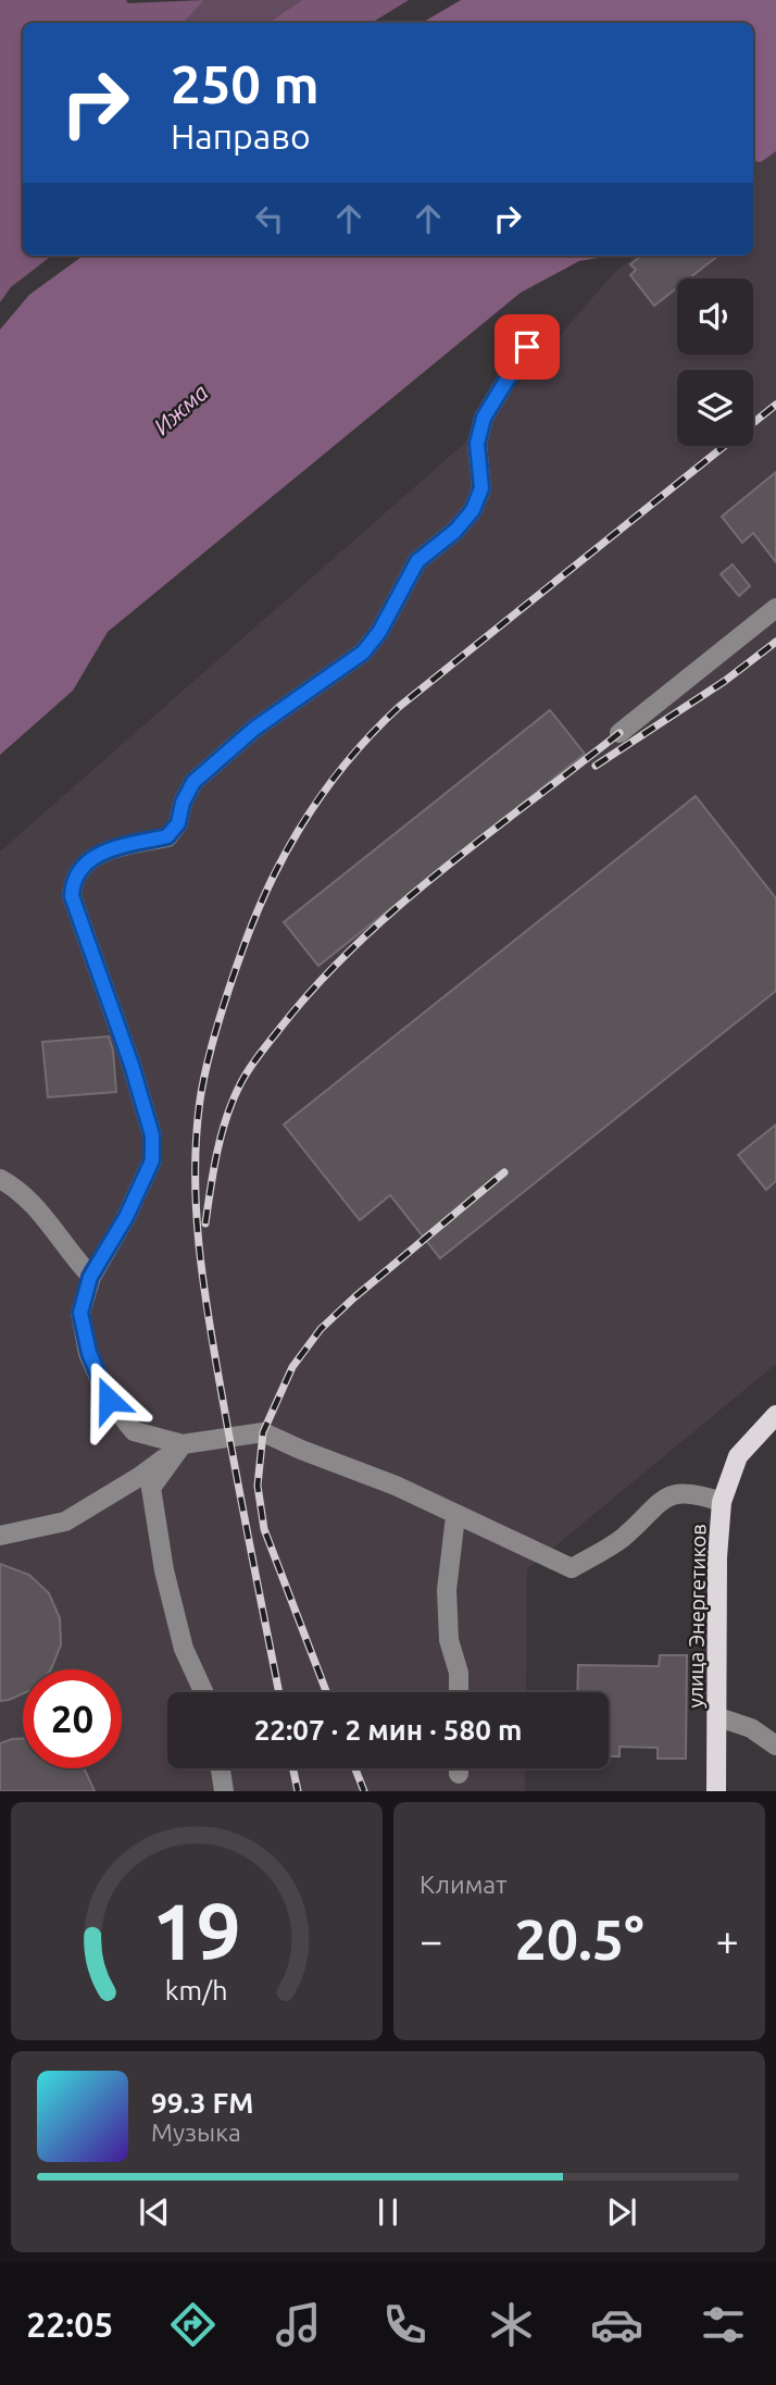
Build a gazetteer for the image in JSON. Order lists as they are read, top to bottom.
{
  "streets": {
    "main road": ["улица Энергетиков"]
  },
  "water": ["Ижма"],
  "page": {
    "turn": ["250 m", "Направо"],
    "limit": "20",
    "trip": "22:07 · 2 мин · 580 m",
    "tile": "Климат",
    "heat": ["−", "20.5°", "+"],
    "song": ["99.3 FM", "Музыка"],
    "tabs": "22:05",
    "gauge": ["19", "km/h"]
  }
}
